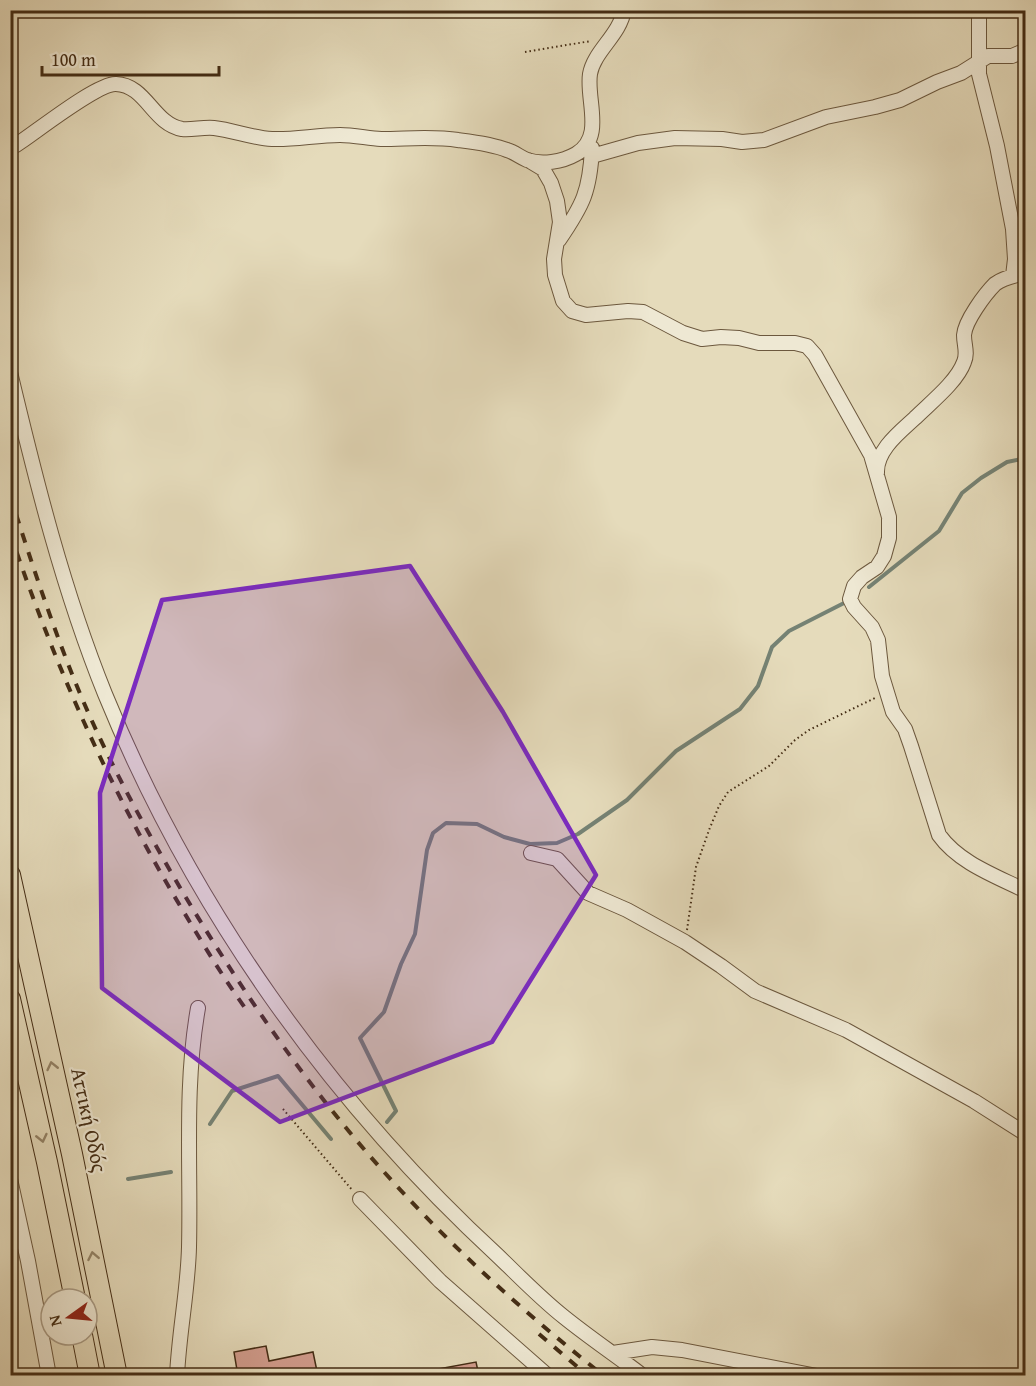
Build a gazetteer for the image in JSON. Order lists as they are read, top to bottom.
{
  "streets": {
    "highway": ["Αττική Οδός"]
  },
  "scale_bar": "100 m",
  "north": "left"
}
